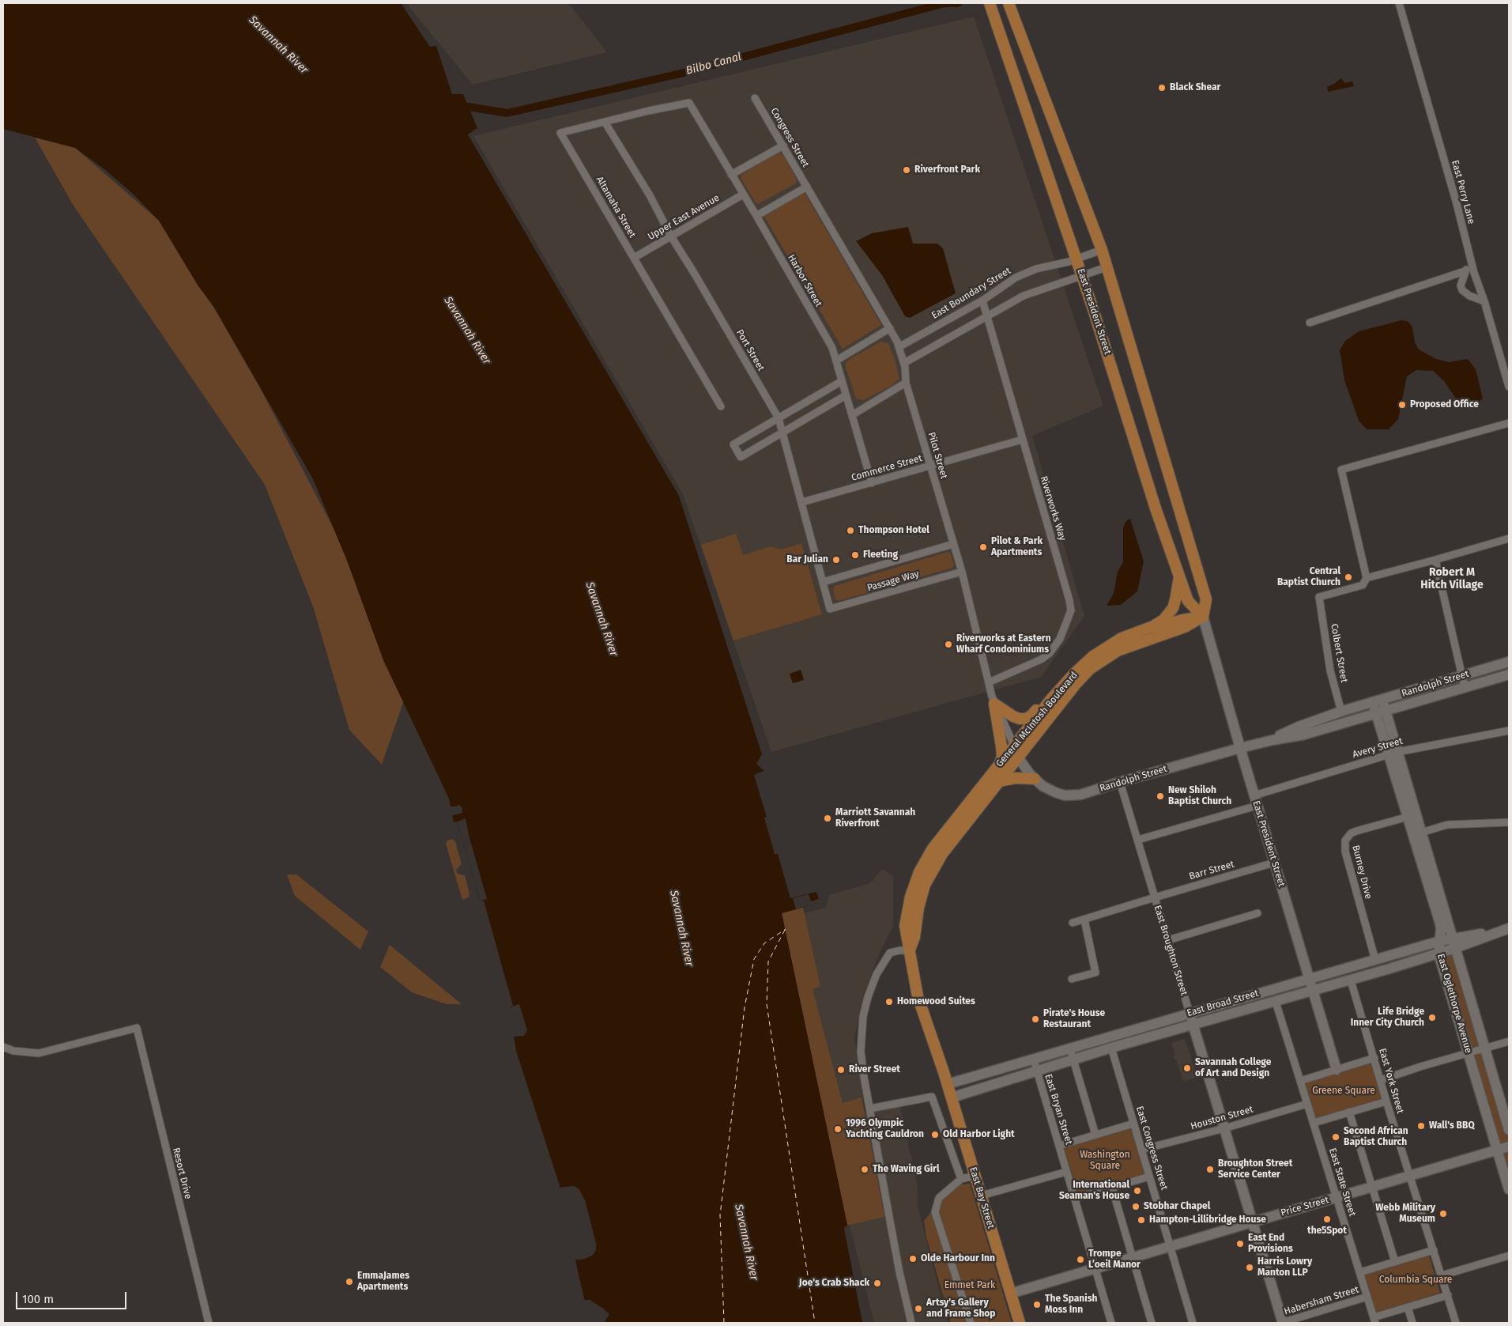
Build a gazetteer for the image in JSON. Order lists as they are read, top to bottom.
{
  "streets": {
    "main road": [
      "East President Street",
      "Randolph Street",
      "General McIntosh Boulevard",
      "East Broughton Street",
      "East Broad Street",
      "East Oglethorpe Avenue",
      "East Bay Street",
      "Price Street"
    ],
    "street": [
      "Congress Street",
      "East Perry Lane",
      "Altamaha Street",
      "Upper East Avenue",
      "Harbor Street",
      "East Boundary Street",
      "Port Street",
      "Pilot Street",
      "Commerce Street",
      "Riverworks Way",
      "Passage Way",
      "Colbert Street",
      "Avery Street",
      "Barr Street",
      "Burney Drive",
      "East York Street",
      "East Bryan Street",
      "Houston Street",
      "East Congress Street",
      "Resort Drive",
      "East State Street",
      "Habersham Street"
    ]
  },
  "crossings": [
    ["Congress Street", "Pilot Street"],
    ["Altamaha Street", "Upper East Avenue"],
    ["Altamaha Street", "Harbor Street"],
    ["Altamaha Street", "Port Street"],
    ["Upper East Avenue", "Harbor Street"],
    ["Upper East Avenue", "Port Street"],
    ["Harbor Street", "Commerce Street"],
    ["East Boundary Street", "East President Street"],
    ["East Boundary Street", "Pilot Street"],
    ["East Boundary Street", "Riverworks Way"],
    ["East President Street", "Randolph Street"],
    ["East President Street", "General McIntosh Boulevard"],
    ["East President Street", "Avery Street"],
    ["East President Street", "Barr Street"],
    ["East President Street", "East Broad Street"],
    ["Port Street", "Commerce Street"],
    ["Port Street", "Passage Way"],
    ["Pilot Street", "Commerce Street"],
    ["Pilot Street", "Riverworks Way"],
    ["Pilot Street", "Passage Way"],
    ["Pilot Street", "Randolph Street"],
    ["Pilot Street", "General McIntosh Boulevard"],
    ["Commerce Street", "Riverworks Way"],
    ["Colbert Street", "Randolph Street"],
    ["Randolph Street", "General McIntosh Boulevard"],
    ["Randolph Street", "East Broughton Street"],
    ["Randolph Street", "East Oglethorpe Avenue"],
    ["General McIntosh Boulevard", "East Bay Street"],
    ["Avery Street", "East Broughton Street"],
    ["Avery Street", "East Oglethorpe Avenue"],
    ["Barr Street", "East Broughton Street"],
    ["Burney Drive", "East Broad Street"],
    ["Burney Drive", "East Oglethorpe Avenue"],
    ["East Broughton Street", "East Broad Street"],
    ["East Broughton Street", "Houston Street"],
    ["East Broughton Street", "Price Street"],
    ["East Broughton Street", "Habersham Street"],
    ["East Broad Street", "East Oglethorpe Avenue"],
    ["East Broad Street", "East York Street"],
    ["East Broad Street", "East Bryan Street"],
    ["East Broad Street", "East Congress Street"],
    ["East Broad Street", "East State Street"],
    ["East Broad Street", "East Bay Street"],
    ["East Oglethorpe Avenue", "Price Street"],
    ["East York Street", "Price Street"],
    ["East York Street", "Habersham Street"],
    ["East Bryan Street", "Price Street"],
    ["Houston Street", "East Congress Street"],
    ["Houston Street", "East State Street"],
    ["East Congress Street", "Price Street"],
    ["East State Street", "Price Street"],
    ["East State Street", "Habersham Street"],
    ["East Bay Street", "Price Street"]
  ],
  "districts": ["Robert M Hitch Village"],
  "water": ["Savannah River", "Bilbo Canal"],
  "parks": [
    "Greene Square",
    "Washington Square",
    "Columbia Square",
    "Emmet Park"
  ],
  "places": [
    "Black Shear",
    "Riverfront Park",
    "Proposed Office",
    "Thompson Hotel",
    "Pilot & Park Apartments",
    "Fleeting",
    "Bar Julian",
    "Central Baptist Church",
    "Riverworks at Eastern Wharf Condominiums",
    "New Shiloh Baptist Church",
    "Marriott Savannah Riverfront",
    "Homewood Suites",
    "Life Bridge Inner City Church",
    "Pirate's House Restaurant",
    "Savannah College of Art and Design",
    "River Street",
    "Wall's BBQ",
    "1996 Olympic Yachting Cauldron",
    "Old Harbor Light",
    "Second African Baptist Church",
    "The Waving Girl",
    "Broughton Street Service Center",
    "International Seaman's House",
    "Stobhar Chapel",
    "Webb Military Museum",
    "the5Spot",
    "Hampton-Lillibridge House",
    "East End Provisions",
    "Olde Harbour Inn",
    "Trompe L’oeil Manor",
    "Harris Lowry Manton LLP",
    "EmmaJames Apartments",
    "Joe's Crab Shack",
    "The Spanish Moss Inn",
    "Artsy's Gallery and Frame Shop"
  ],
  "scale_bar": "100 m"
}
